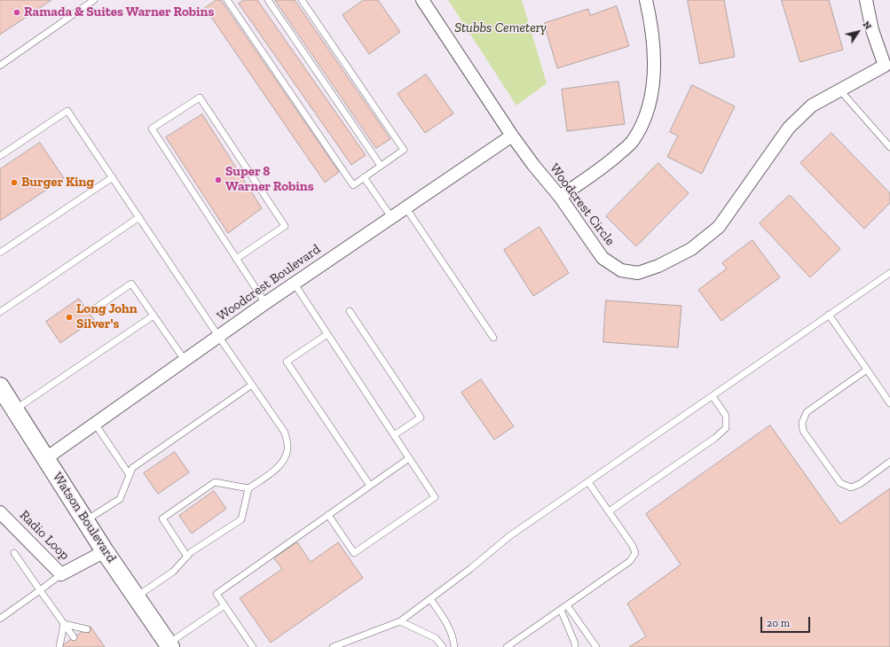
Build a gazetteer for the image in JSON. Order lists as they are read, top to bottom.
{
  "streets": {
    "main road": ["Watson Boulevard"],
    "street": ["Woodcrest Circle", "Woodcrest Boulevard", "Radio Loop"]
  },
  "crossings": [
    ["Woodcrest Circle", "Woodcrest Boulevard"],
    ["Woodcrest Boulevard", "Watson Boulevard"],
    ["Watson Boulevard", "Radio Loop"]
  ],
  "parks": ["Stubbs Cemetery"],
  "places": [
    "Ramada & Suites Warner Robins",
    "Super 8 Warner Robins",
    "Burger King",
    "Long John Silver's"
  ],
  "scale_bar": "20 m",
  "north": "top right"
}
